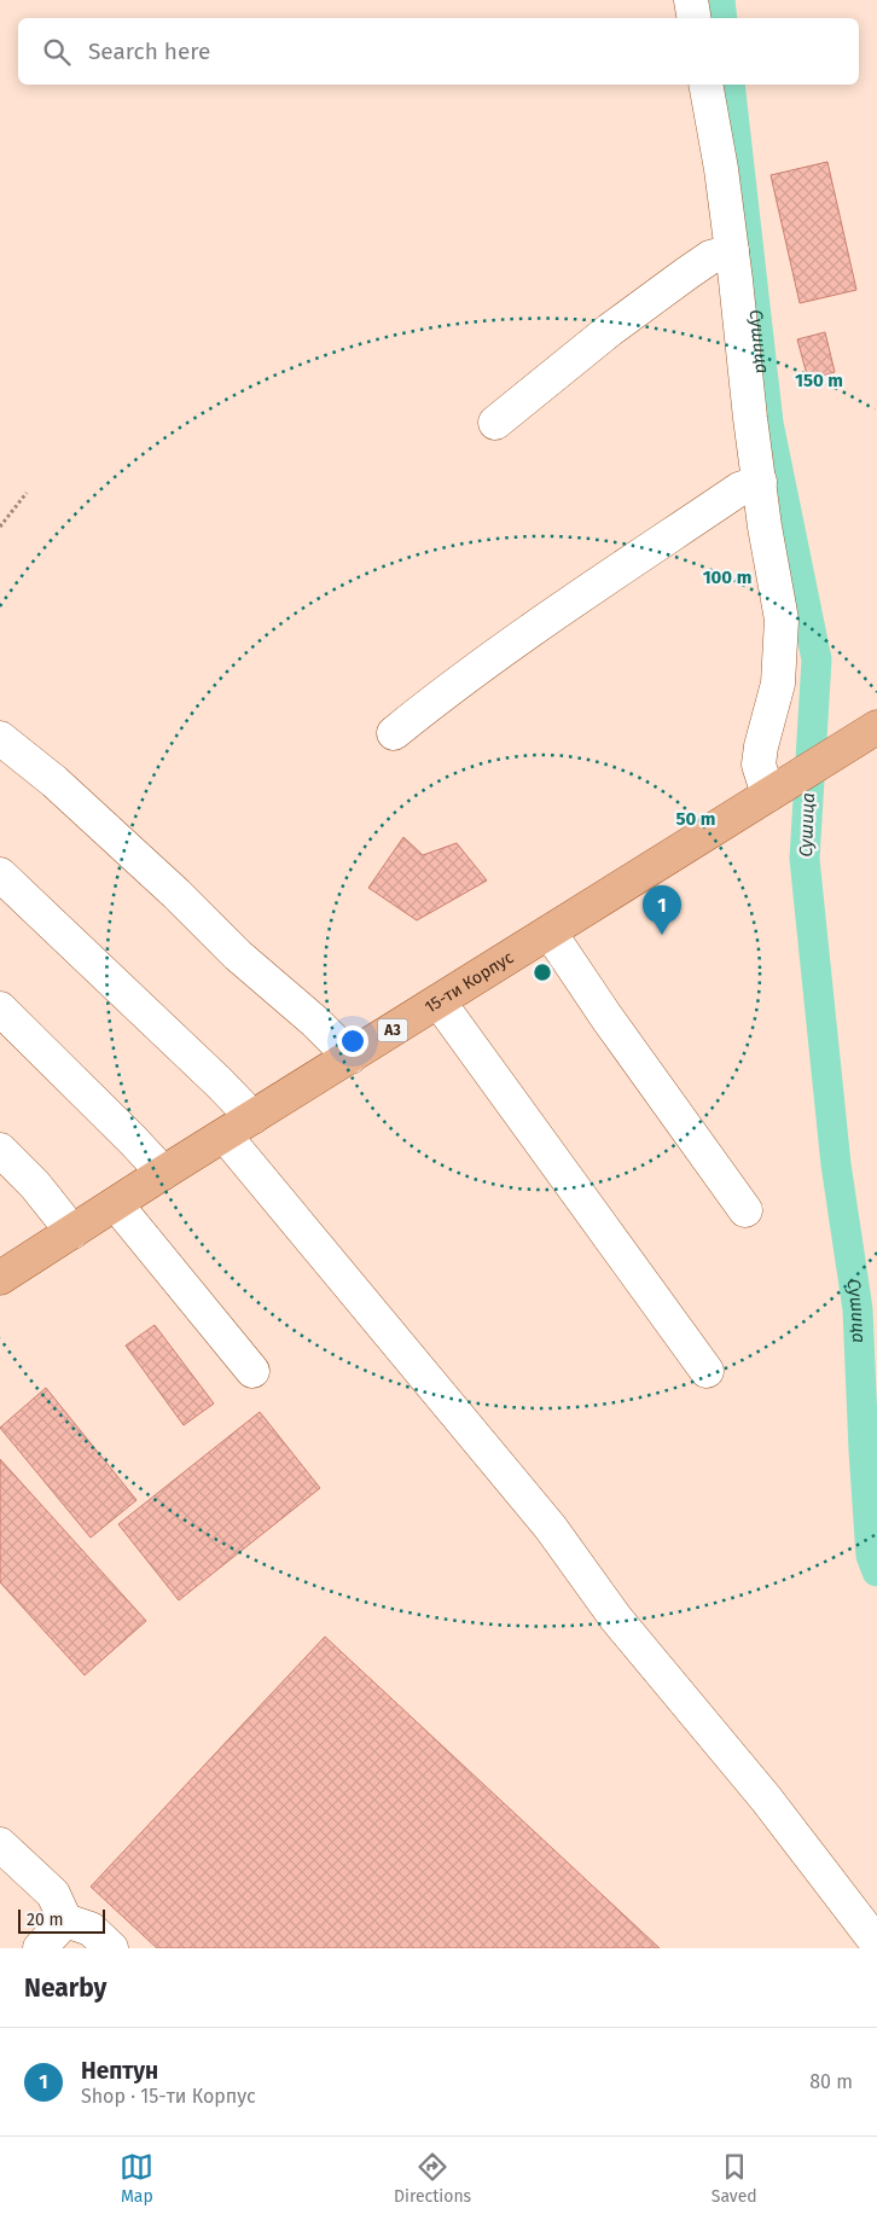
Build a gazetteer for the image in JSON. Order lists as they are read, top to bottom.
{
  "streets": {
    "main road": ["15-ти Корпус", "A3"]
  },
  "water": ["Сушица"],
  "scale_bar": "20 m",
  "page": {
    "search": "Search here",
    "pins": "1",
    "scale": "20 m",
    "heading": "Nearby",
    "list": [
      {
        "mark": "1",
        "name": "Нептун",
        "note": "Shop · 15-ти Корпус",
        "value": "80 m"
      }
    ],
    "nav": ["Map", "Directions", "Saved"]
  },
  "rings": ["150 m", "100 m", "50 m"]
}
